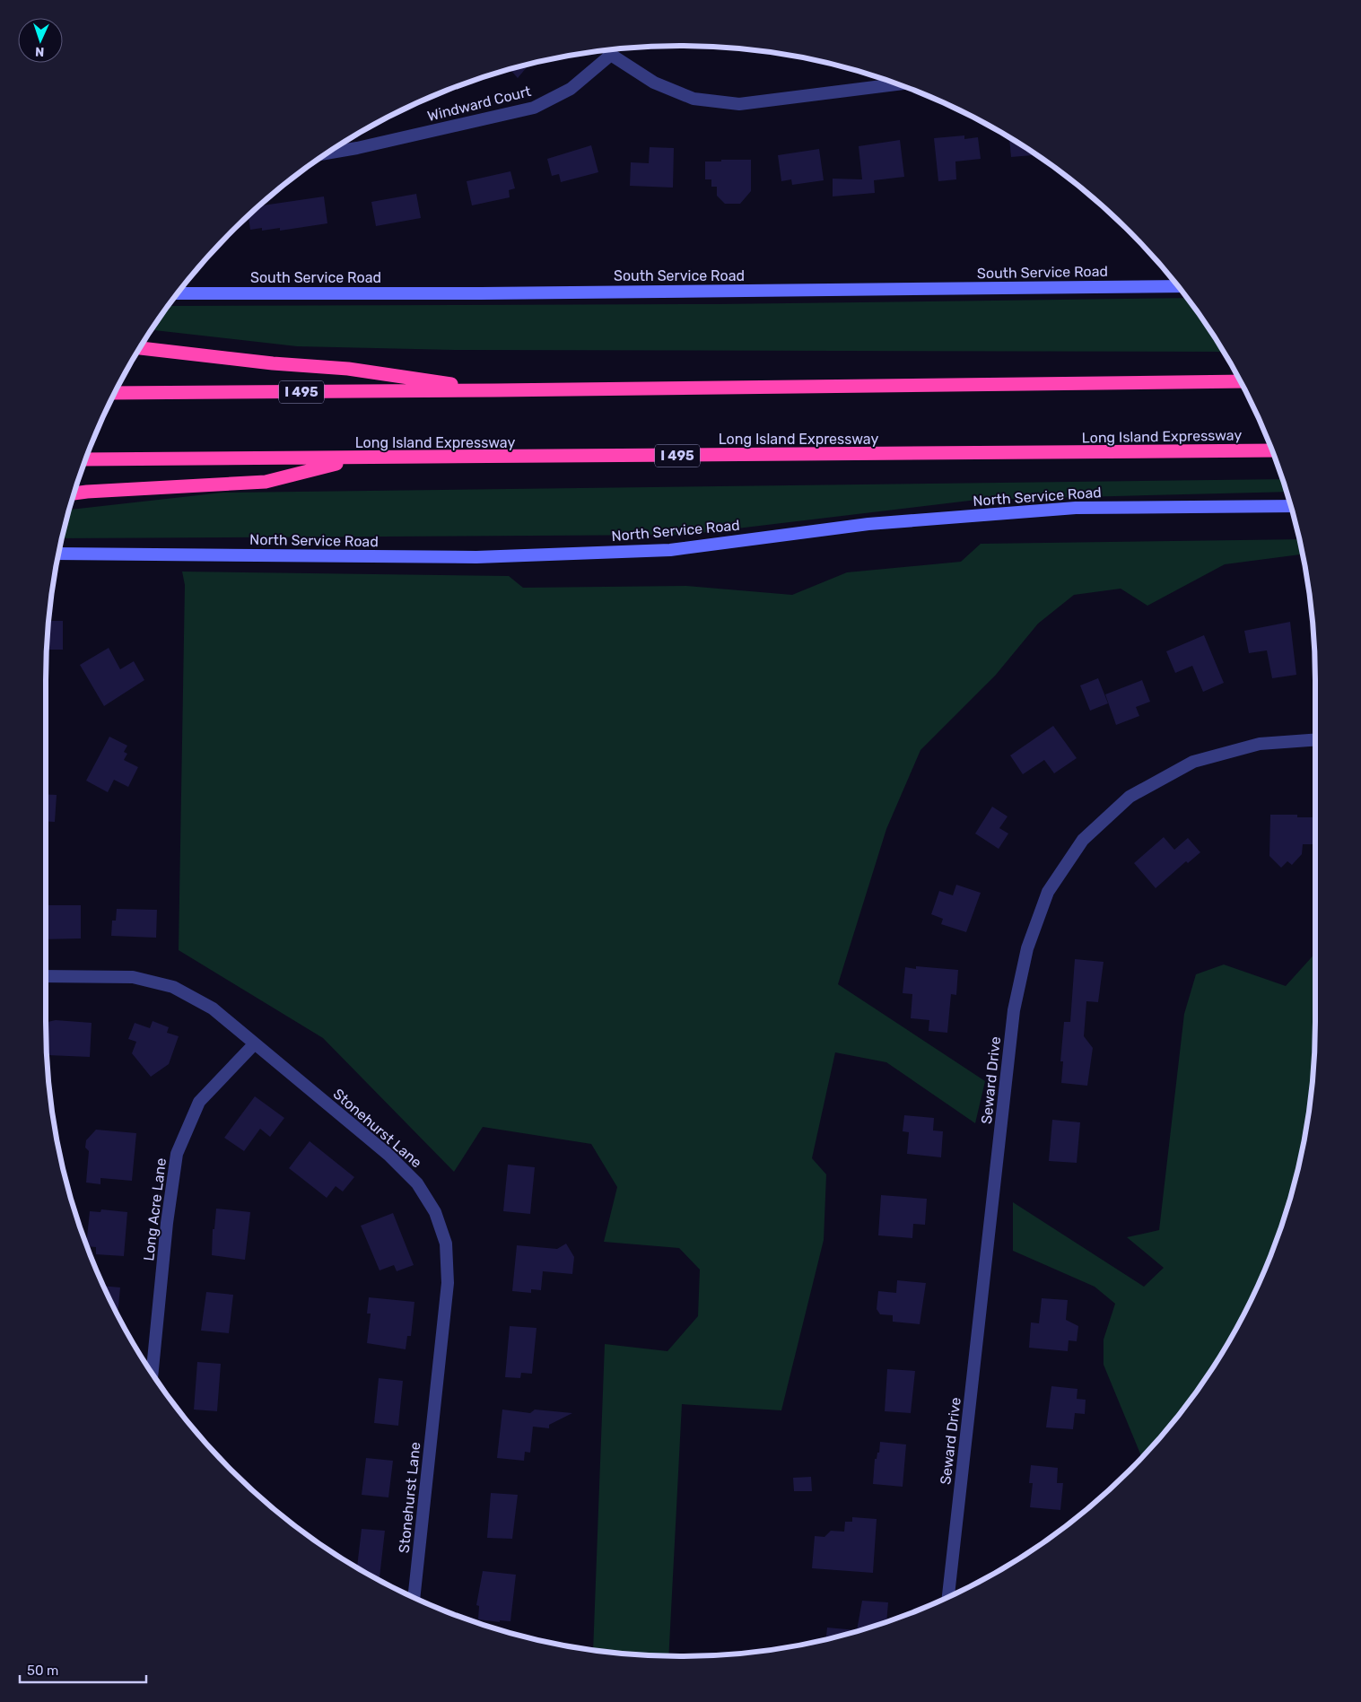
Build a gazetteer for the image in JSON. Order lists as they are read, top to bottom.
{
  "streets": {
    "highway": ["I 495", "Long Island Expressway"],
    "main road": ["South Service Road", "North Service Road"],
    "street": [
      "Windward Court",
      "Seward Drive",
      "Stonehurst Lane",
      "Long Acre Lane"
    ]
  },
  "crossings": [
    ["Stonehurst Lane", "Long Acre Lane"]
  ],
  "scale_bar": "50 m",
  "north": "bottom"
}
